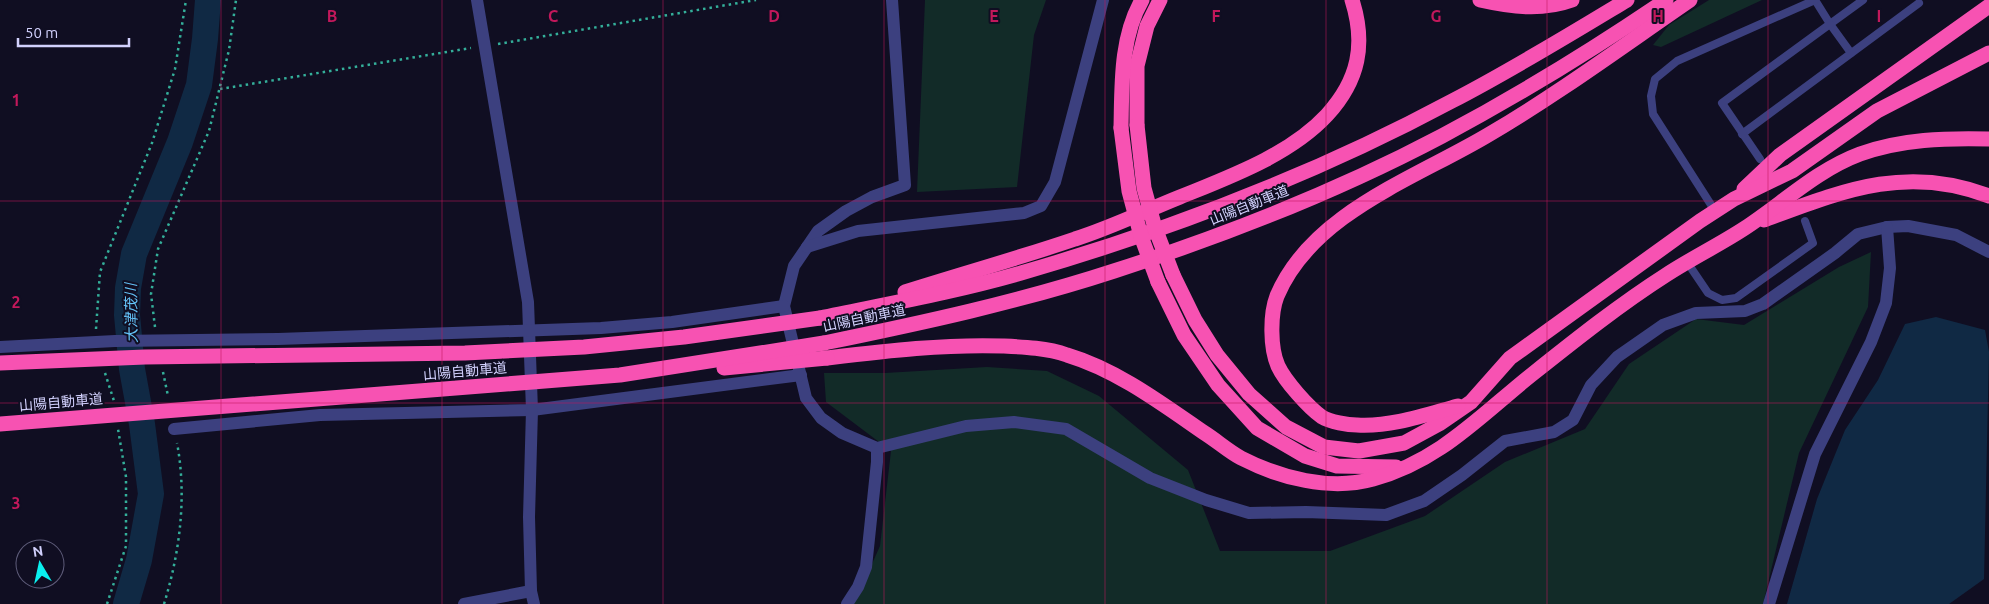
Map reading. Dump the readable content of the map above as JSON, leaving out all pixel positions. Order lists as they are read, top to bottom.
{
  "streets": {
    "highway": ["山陽自動車道"]
  },
  "water": ["大津茂川"],
  "scale_bar": "50 m",
  "north": "top",
  "grid": {
    "columns": [
      "B",
      "C",
      "D",
      "E",
      "F",
      "G",
      "H",
      "I"
    ],
    "rows": ["1", "2", "3"]
  }
}
